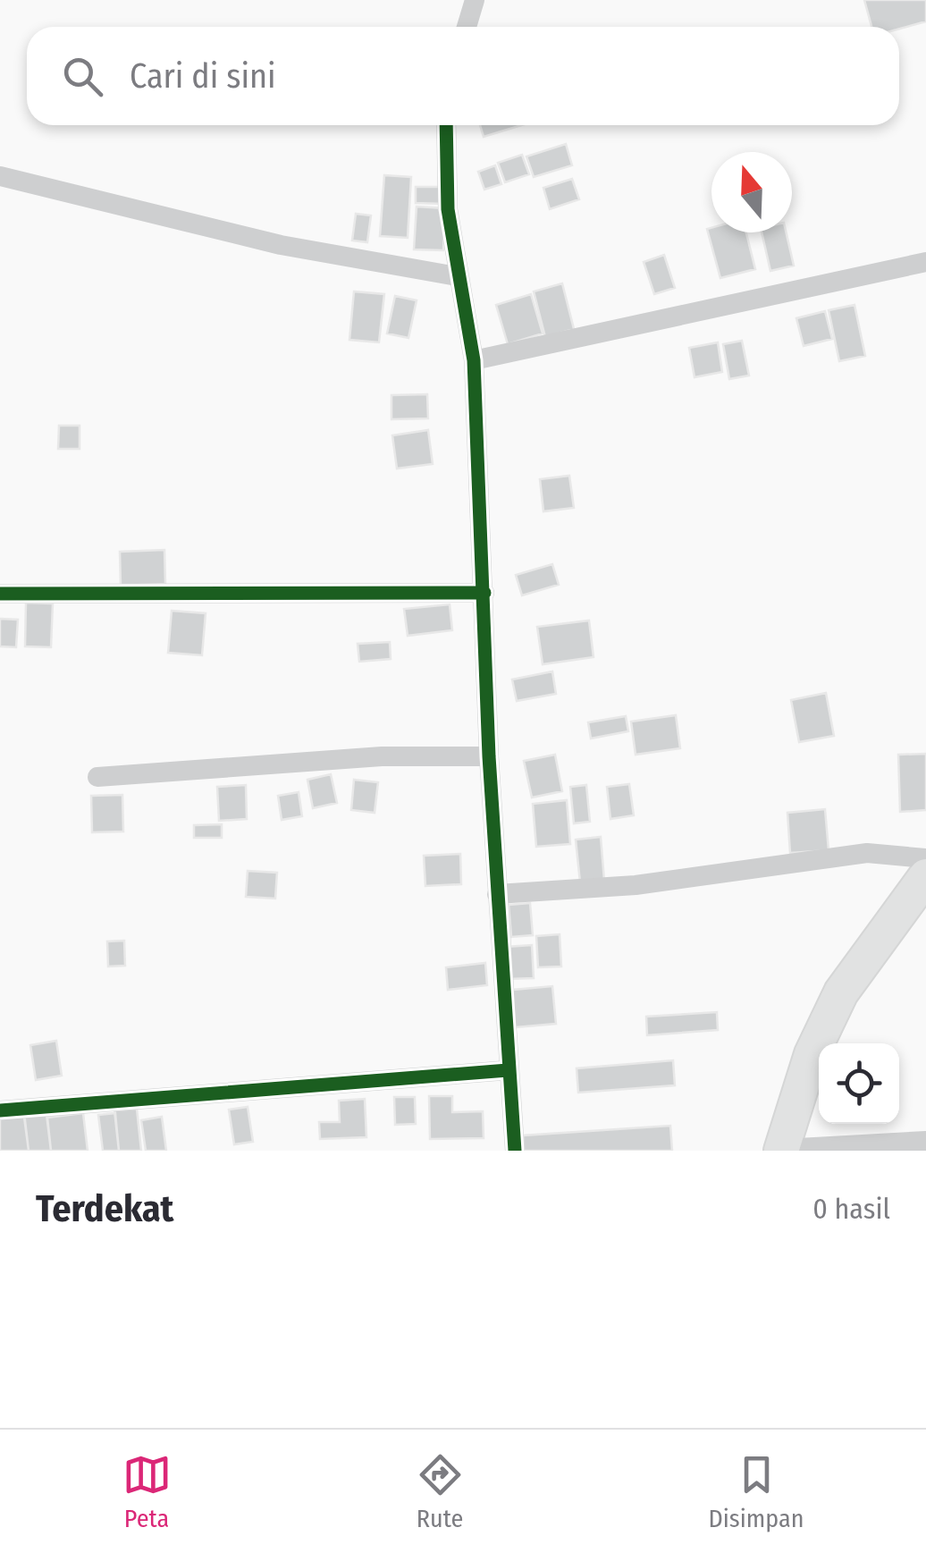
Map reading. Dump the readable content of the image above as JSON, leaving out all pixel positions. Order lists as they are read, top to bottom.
{
  "north": "top",
  "page": {
    "search": "Cari di sini",
    "heading": ["Terdekat", "0 hasil"],
    "nav": ["Peta", "Rute", "Disimpan"]
  }
}
